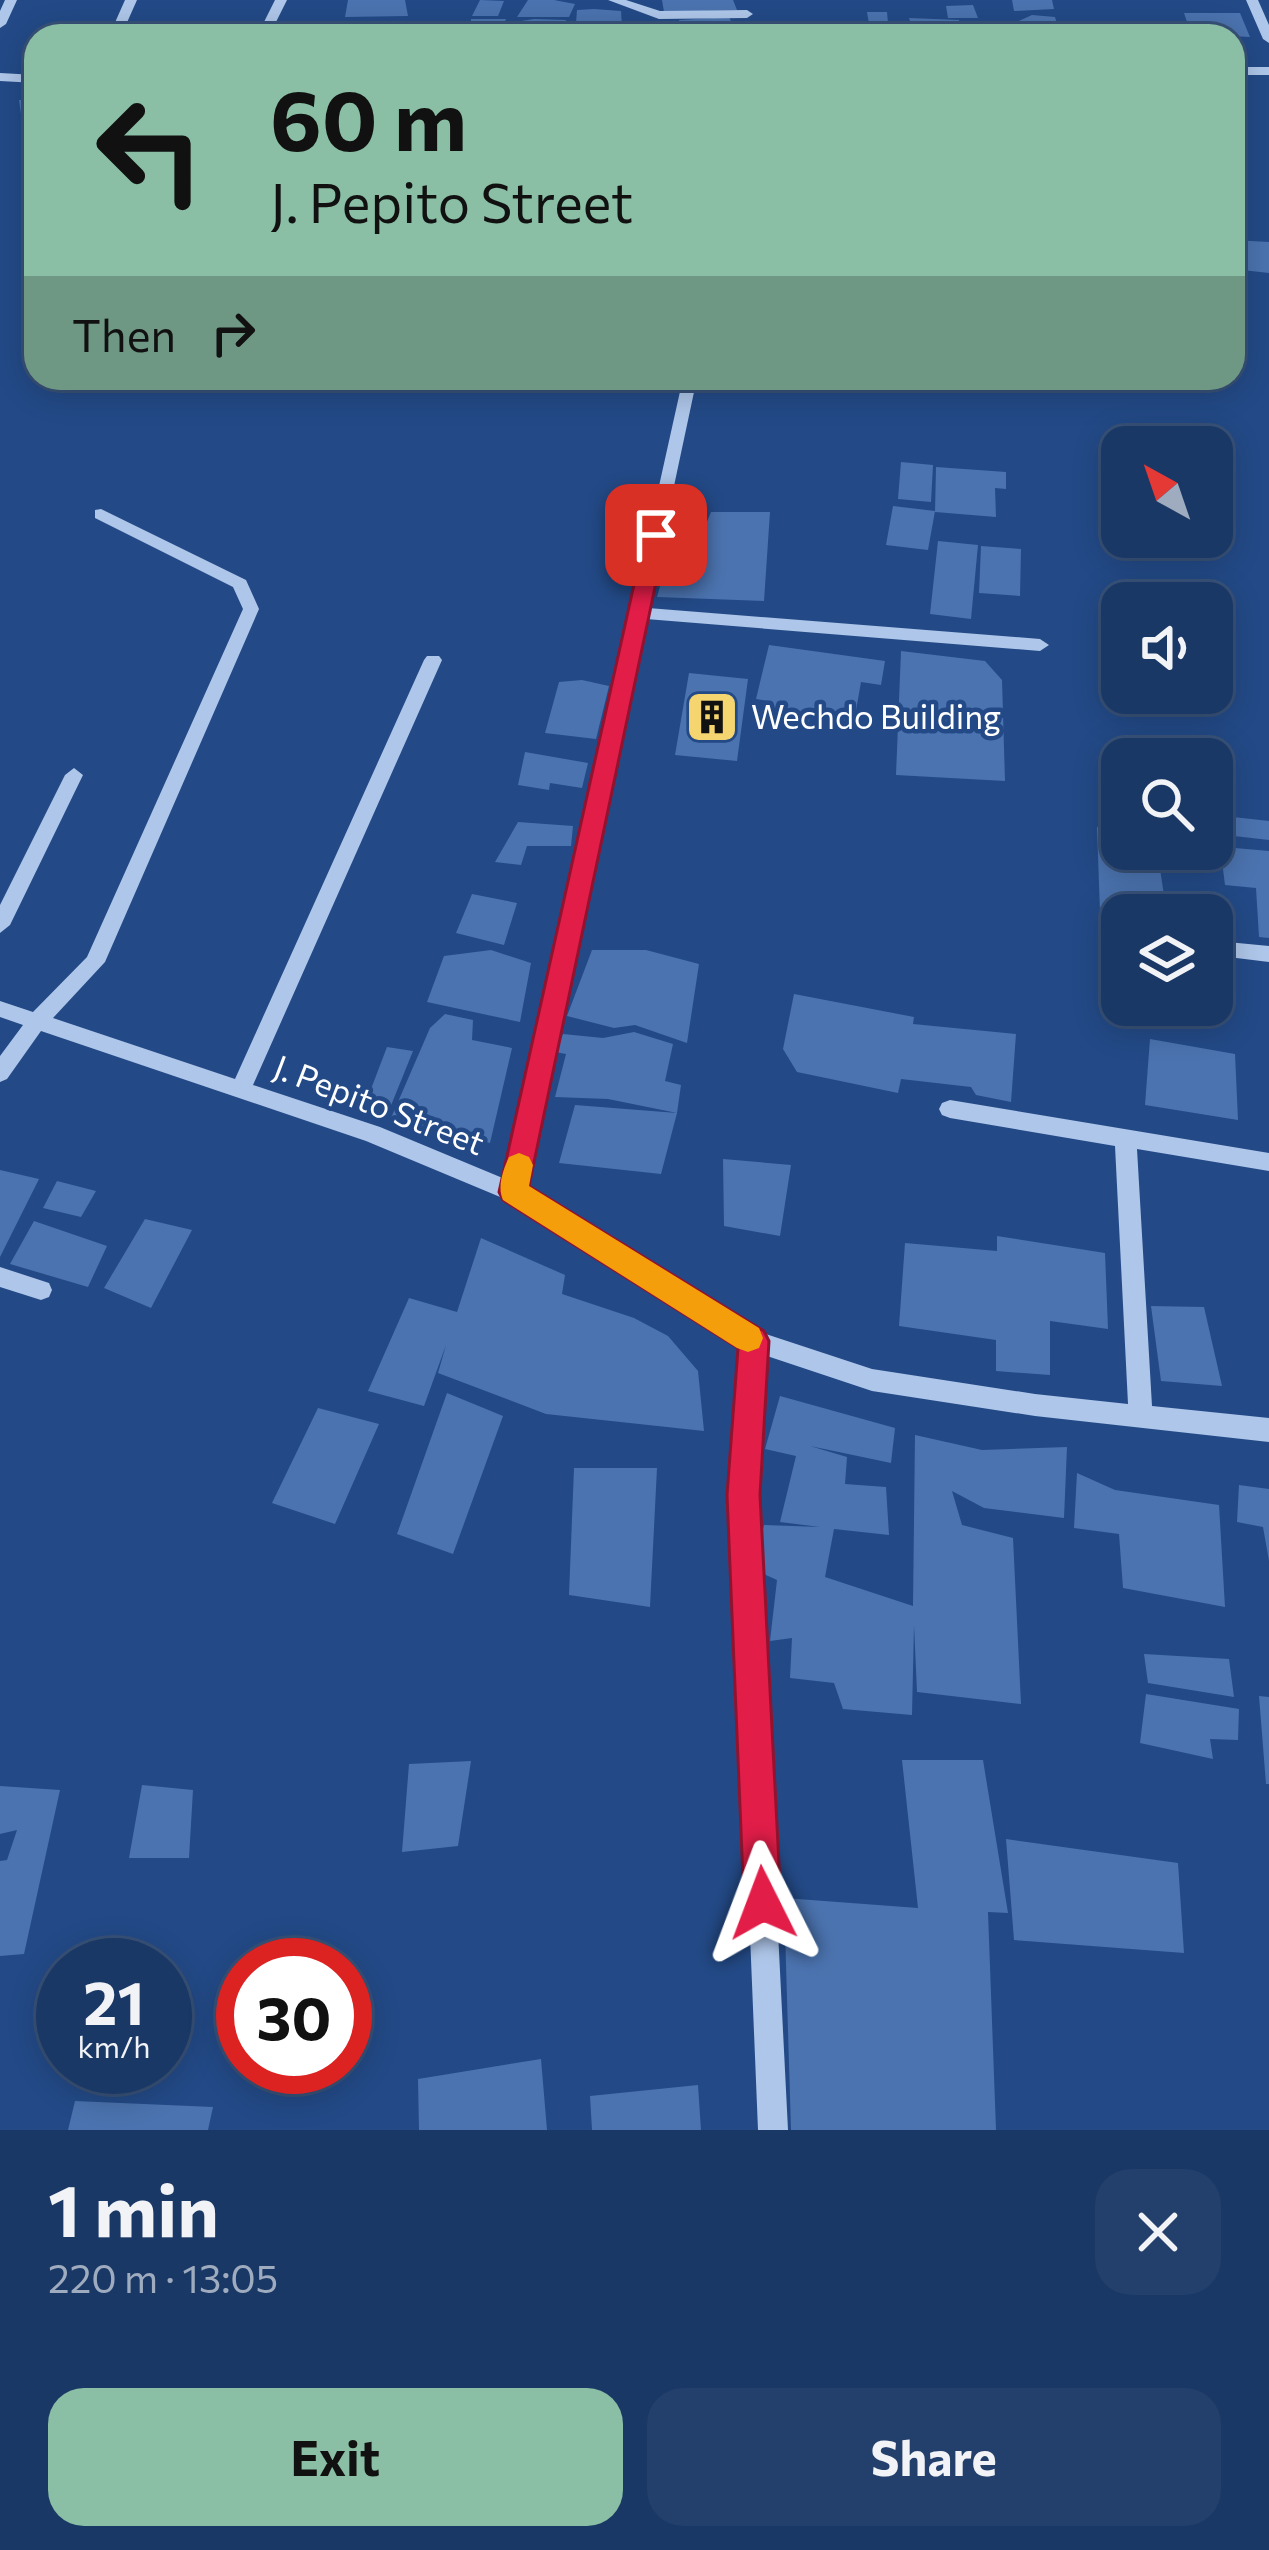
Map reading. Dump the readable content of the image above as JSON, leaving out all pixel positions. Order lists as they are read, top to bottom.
{
  "streets": {
    "street": ["J. Pepito Street"]
  },
  "places": {
    "building": ["Wechdo Building"]
  },
  "north": "top left",
  "page": {
    "turn": ["60 m", "J. Pepito Street"],
    "then": "Then",
    "speed": "21 km/h",
    "limit": "30",
    "heading": ["1 min", "220 m · 13:05"],
    "buttons": ["Exit", "Share"]
  }
}
